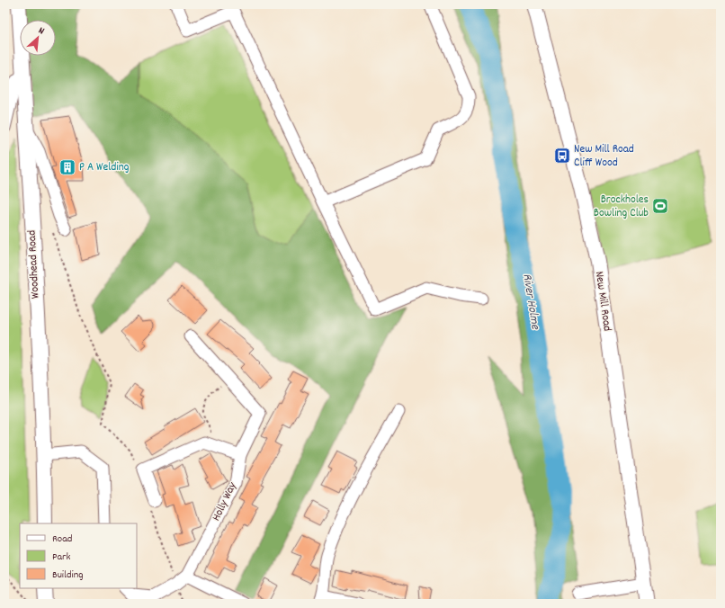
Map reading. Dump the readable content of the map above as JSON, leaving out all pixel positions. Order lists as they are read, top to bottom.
{
  "streets": {
    "main road": ["Woodhead Road", "New Mill Road"],
    "street": ["Holly Way"]
  },
  "water": ["River Holme"],
  "places": {
    "bus stop": ["New Mill Road Cliff Wood"],
    "building": ["P A Welding"],
    "sports": ["Brockholes Bowling Club"]
  },
  "legend": ["Road", "Park", "Building"],
  "north": "top right"
}
